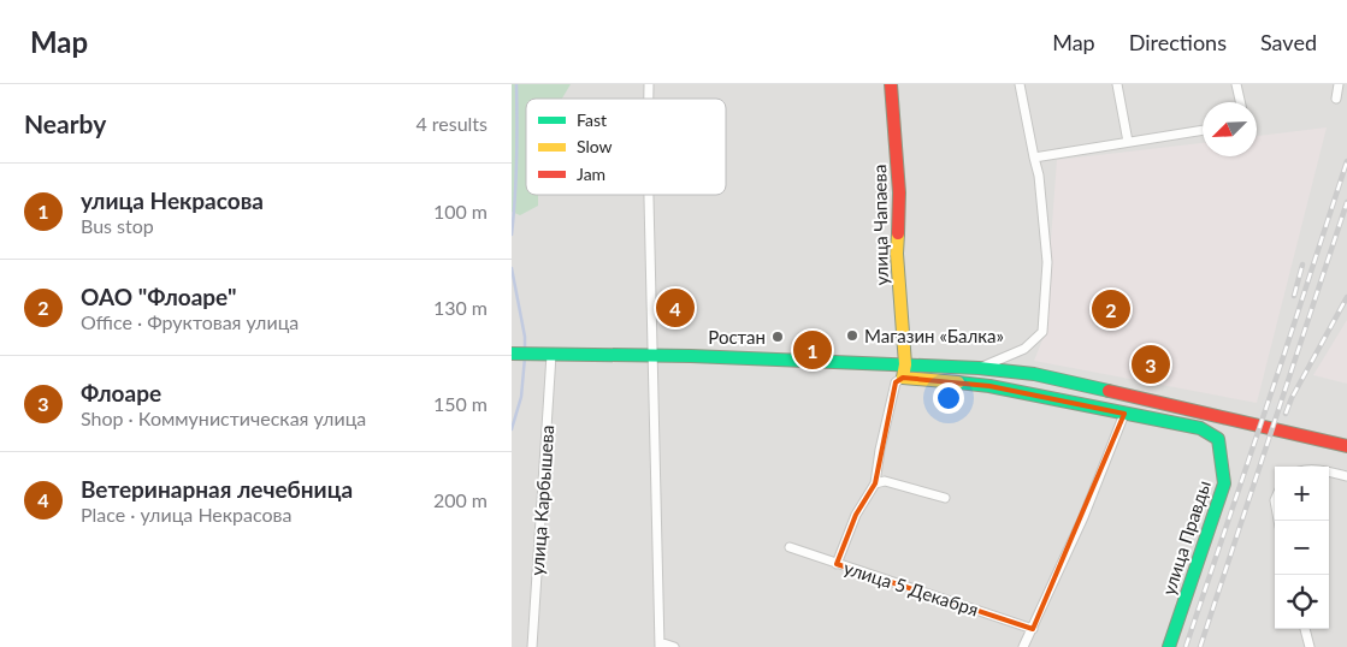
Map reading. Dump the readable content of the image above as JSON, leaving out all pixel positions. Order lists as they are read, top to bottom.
{
  "streets": {
    "street": [
      "улица Чапаева",
      "улица Карбышева",
      "улица Правды",
      "улица 5 Декабря"
    ]
  },
  "places": ["Магазин «Балка»", "Ростан"],
  "legend": ["Fast", "Slow", "Jam"],
  "north": "bottom left",
  "page": {
    "header": "Map",
    "nav": ["Map", "Directions", "Saved"],
    "heading": ["Nearby", "4 results"],
    "list": [
      {
        "mark": "1",
        "name": "улица Некрасова",
        "note": "Bus stop",
        "value": "100 m"
      },
      {
        "mark": "2",
        "name": "ОАО \"Флоаре\"",
        "note": "Office · Фруктовая улица",
        "value": "130 m"
      },
      {
        "mark": "3",
        "name": "Флоаре",
        "note": "Shop · Коммунистическая улица",
        "value": "150 m"
      },
      {
        "mark": "4",
        "name": "Ветеринарная лечебница",
        "note": "Place · улица Некрасова",
        "value": "200 m"
      }
    ],
    "pins": [
      "4",
      "2",
      "1",
      "3"
    ],
    "map_buttons": ["+", "−"]
  }
}
